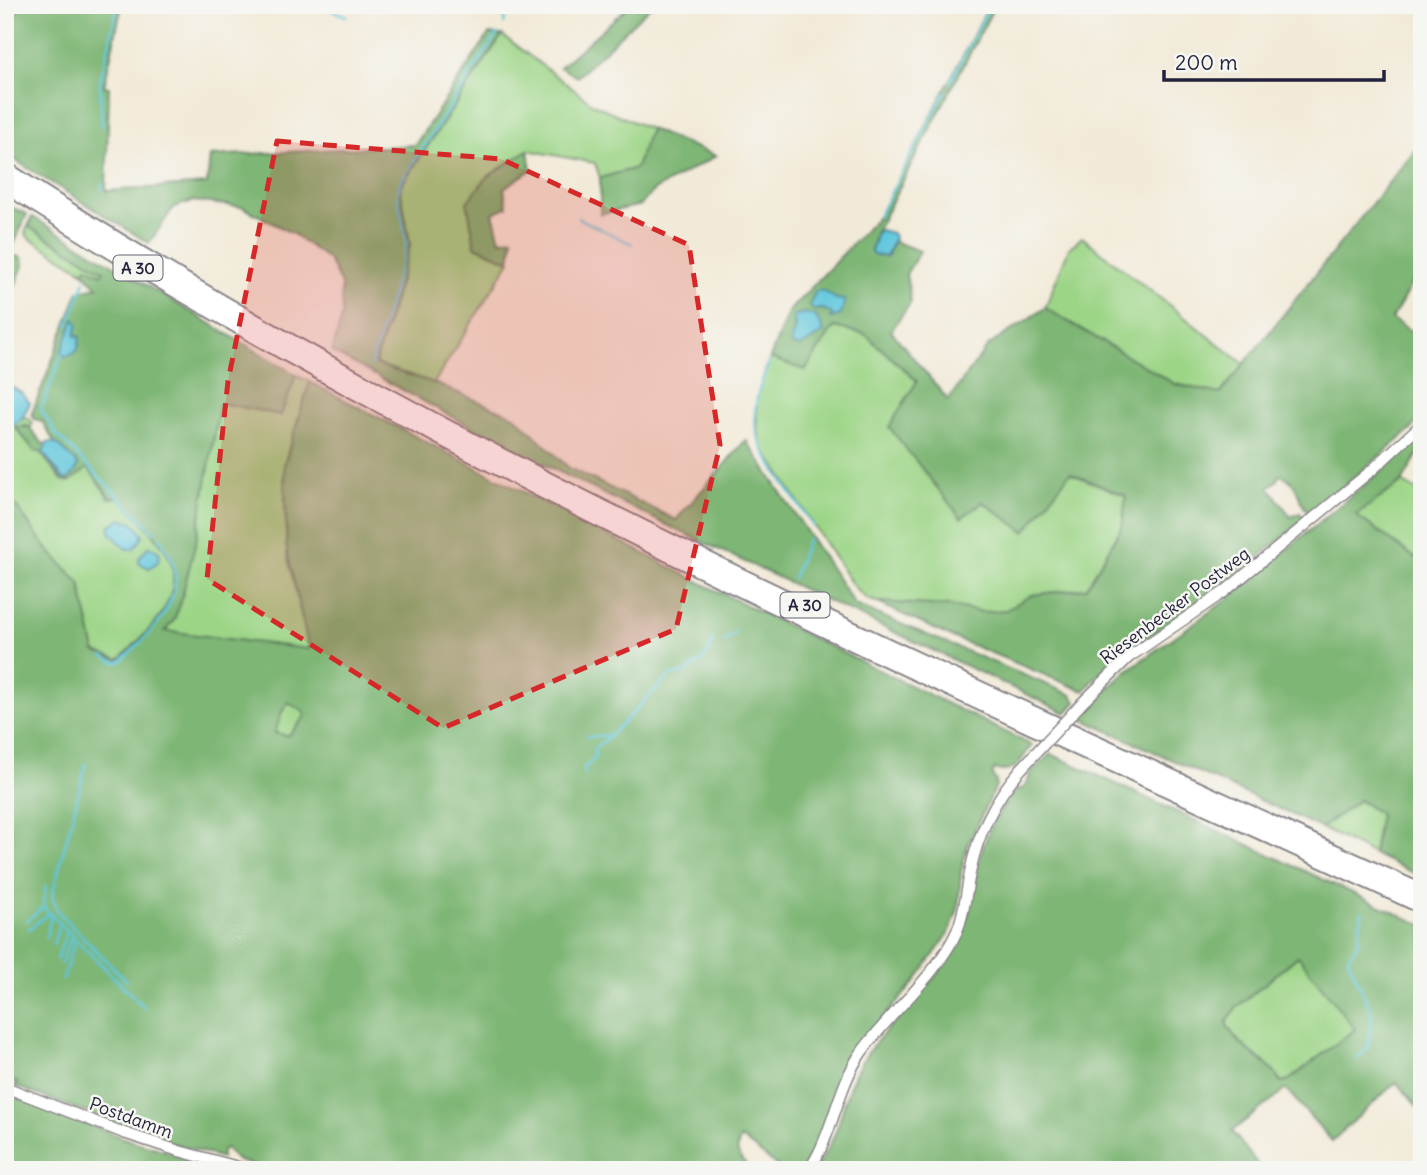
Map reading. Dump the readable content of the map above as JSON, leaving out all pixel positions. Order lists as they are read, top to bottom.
{
  "streets": {
    "highway": ["A 30"],
    "street": ["Riesenbecker Postweg", "Postdamm"]
  },
  "scale_bar": "200 m"
}
